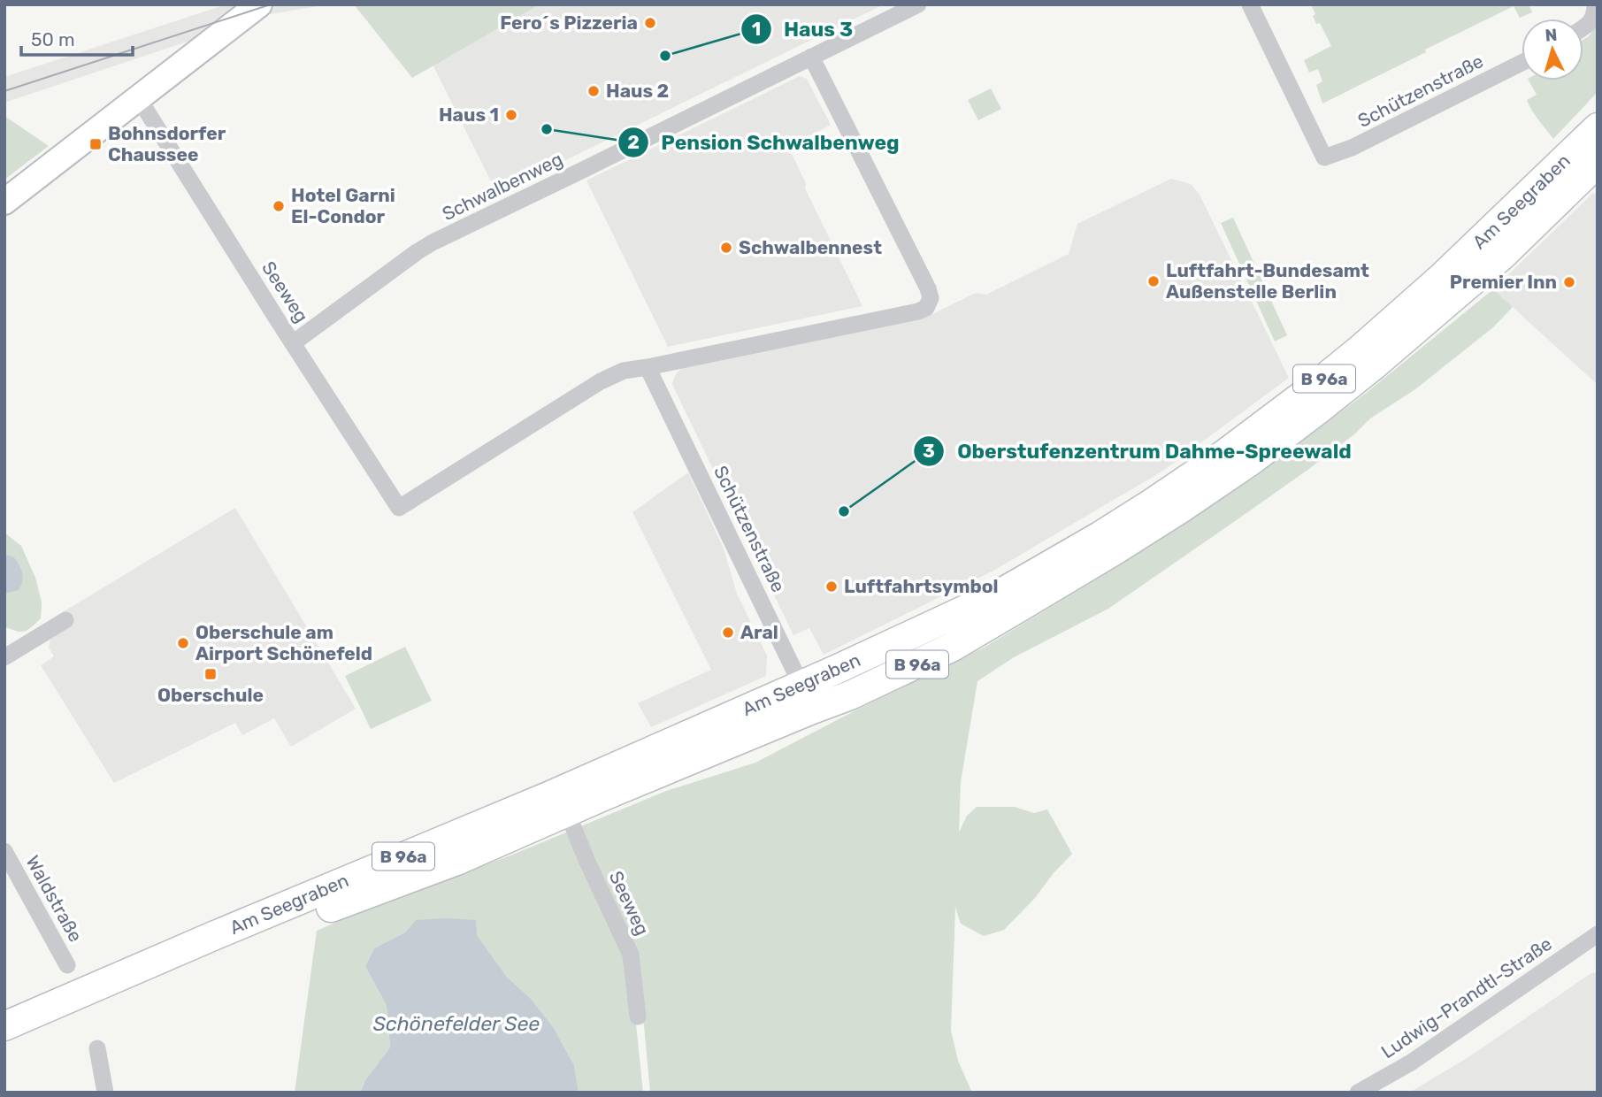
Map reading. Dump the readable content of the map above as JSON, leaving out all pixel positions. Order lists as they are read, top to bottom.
{
  "streets": {
    "main road": ["Am Seegraben", "B 96a"],
    "street": [
      "Schützenstraße",
      "Schwalbenweg",
      "Seeweg",
      "Waldstraße",
      "Ludwig-Prandtl-Straße"
    ]
  },
  "crossings": [
    ["Schützenstraße", "Am Seegraben"],
    ["Schützenstraße", "Seeweg"],
    ["Schwalbenweg", "Seeweg"],
    ["Am Seegraben", "Seeweg"]
  ],
  "water": ["Schönefelder See"],
  "places": {
    "other": [
      "Fero´s Pizzeria",
      "Haus 3",
      "Haus 2",
      "Haus 1",
      "Pension Schwalbenweg",
      "Hotel Garni El-Condor",
      "Schwalbennest",
      "Luftfahrt-Bundesamt Außenstelle Berlin",
      "Premier Inn",
      "Oberstufenzentrum Dahme-Spreewald",
      "Luftfahrtsymbol",
      "Aral",
      "Oberschule am Airport Schönefeld"
    ],
    "transit": ["Bohnsdorfer Chaussee", "Oberschule"]
  },
  "scale_bar": "50 m",
  "north": "top"
}
